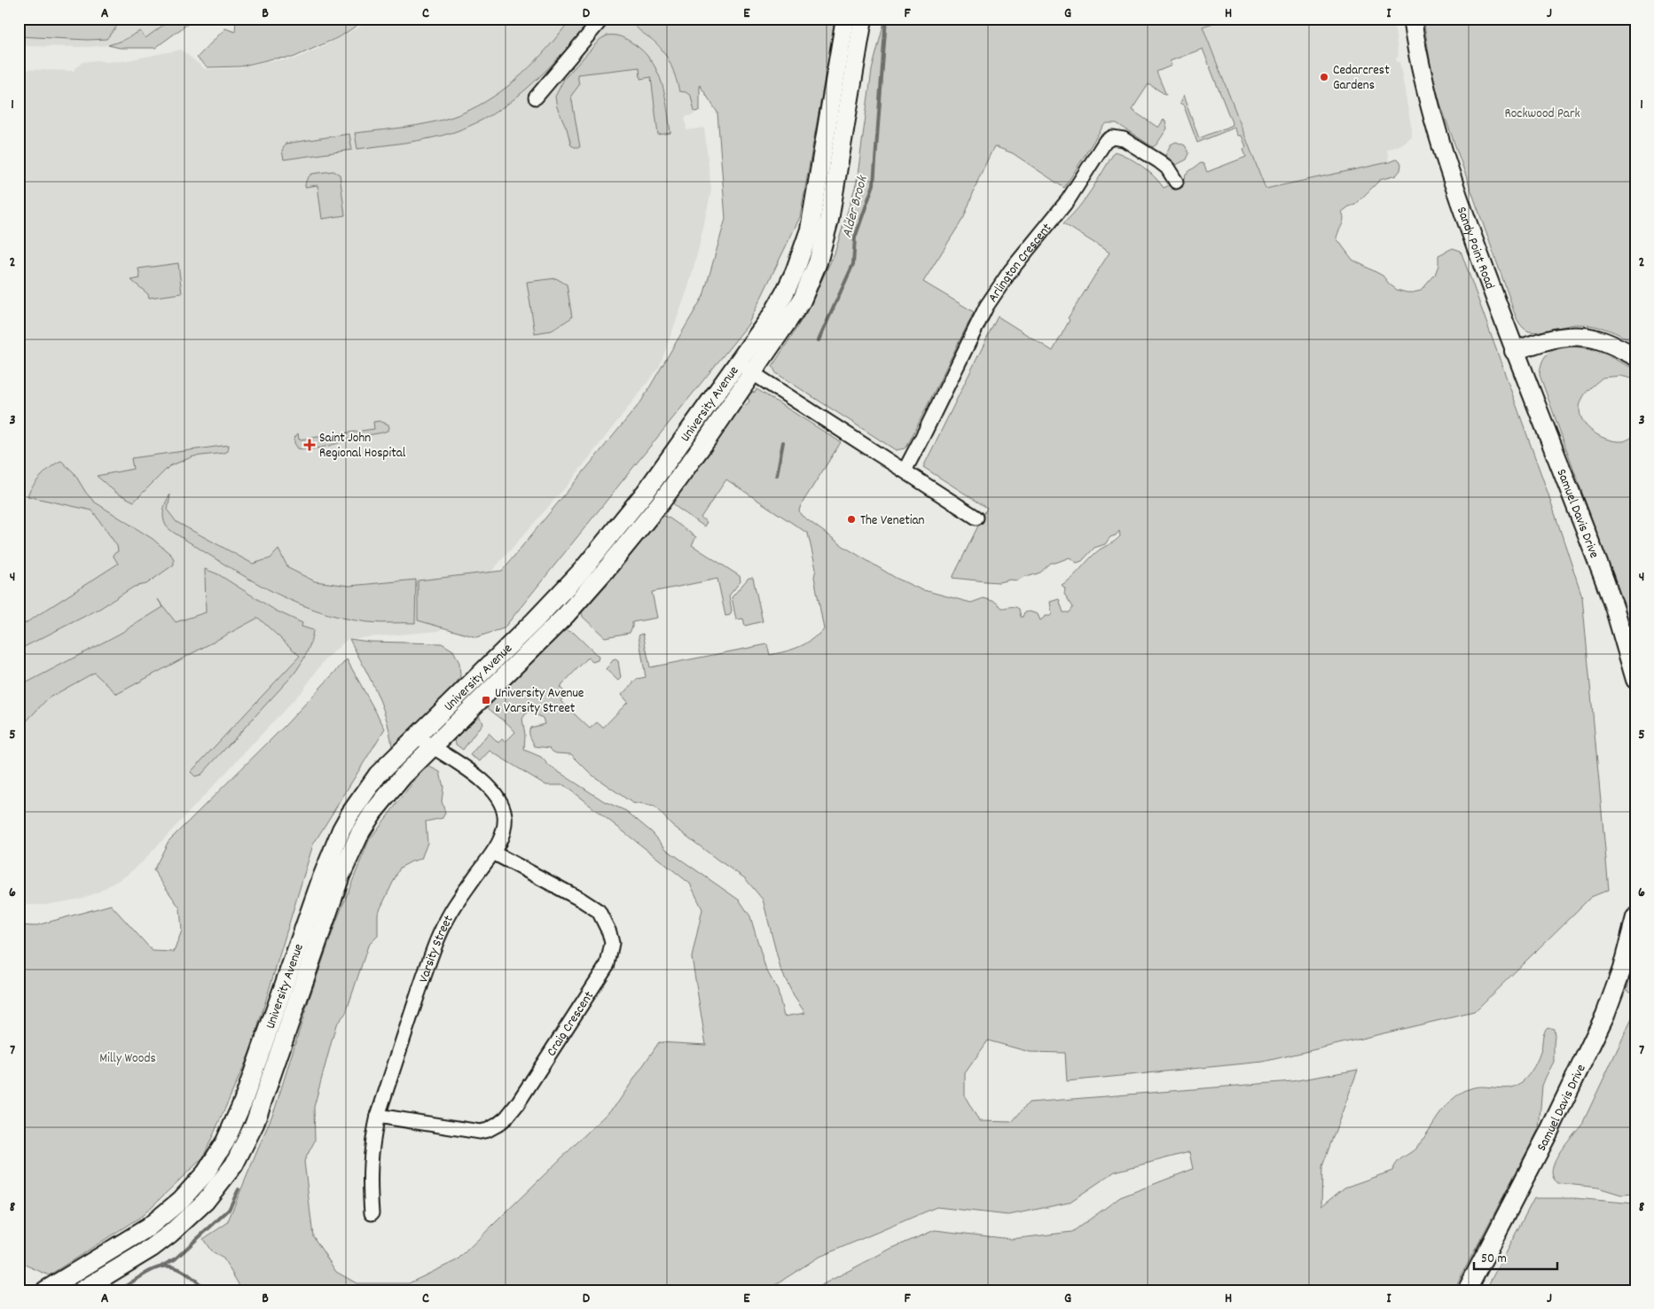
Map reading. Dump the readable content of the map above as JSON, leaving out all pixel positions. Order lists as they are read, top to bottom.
{
  "streets": {
    "main road": ["Sandy Point Road", "University Avenue", "Samuel Davis Drive"],
    "street": ["Arlington Crescent", "Varsity Street", "Craig Crescent"]
  },
  "crossings": [
    ["Sandy Point Road", "Samuel Davis Drive"],
    ["University Avenue", "Varsity Street"],
    ["Varsity Street", "Craig Crescent"]
  ],
  "water": ["Alder Brook"],
  "parks": ["Rockwood Park", "Milly Woods"],
  "places": {
    "other": ["Cedarcrest Gardens", "The Venetian"],
    "health": ["Saint John Regional Hospital"],
    "transit": ["University Avenue & Varsity Street"]
  },
  "scale_bar": "50 m",
  "grid": {
    "columns": [
      "A",
      "B",
      "C",
      "D",
      "E",
      "F",
      "G",
      "H",
      "I",
      "J"
    ],
    "rows": [
      "1",
      "2",
      "3",
      "4",
      "5",
      "6",
      "7",
      "8"
    ]
  }
}
